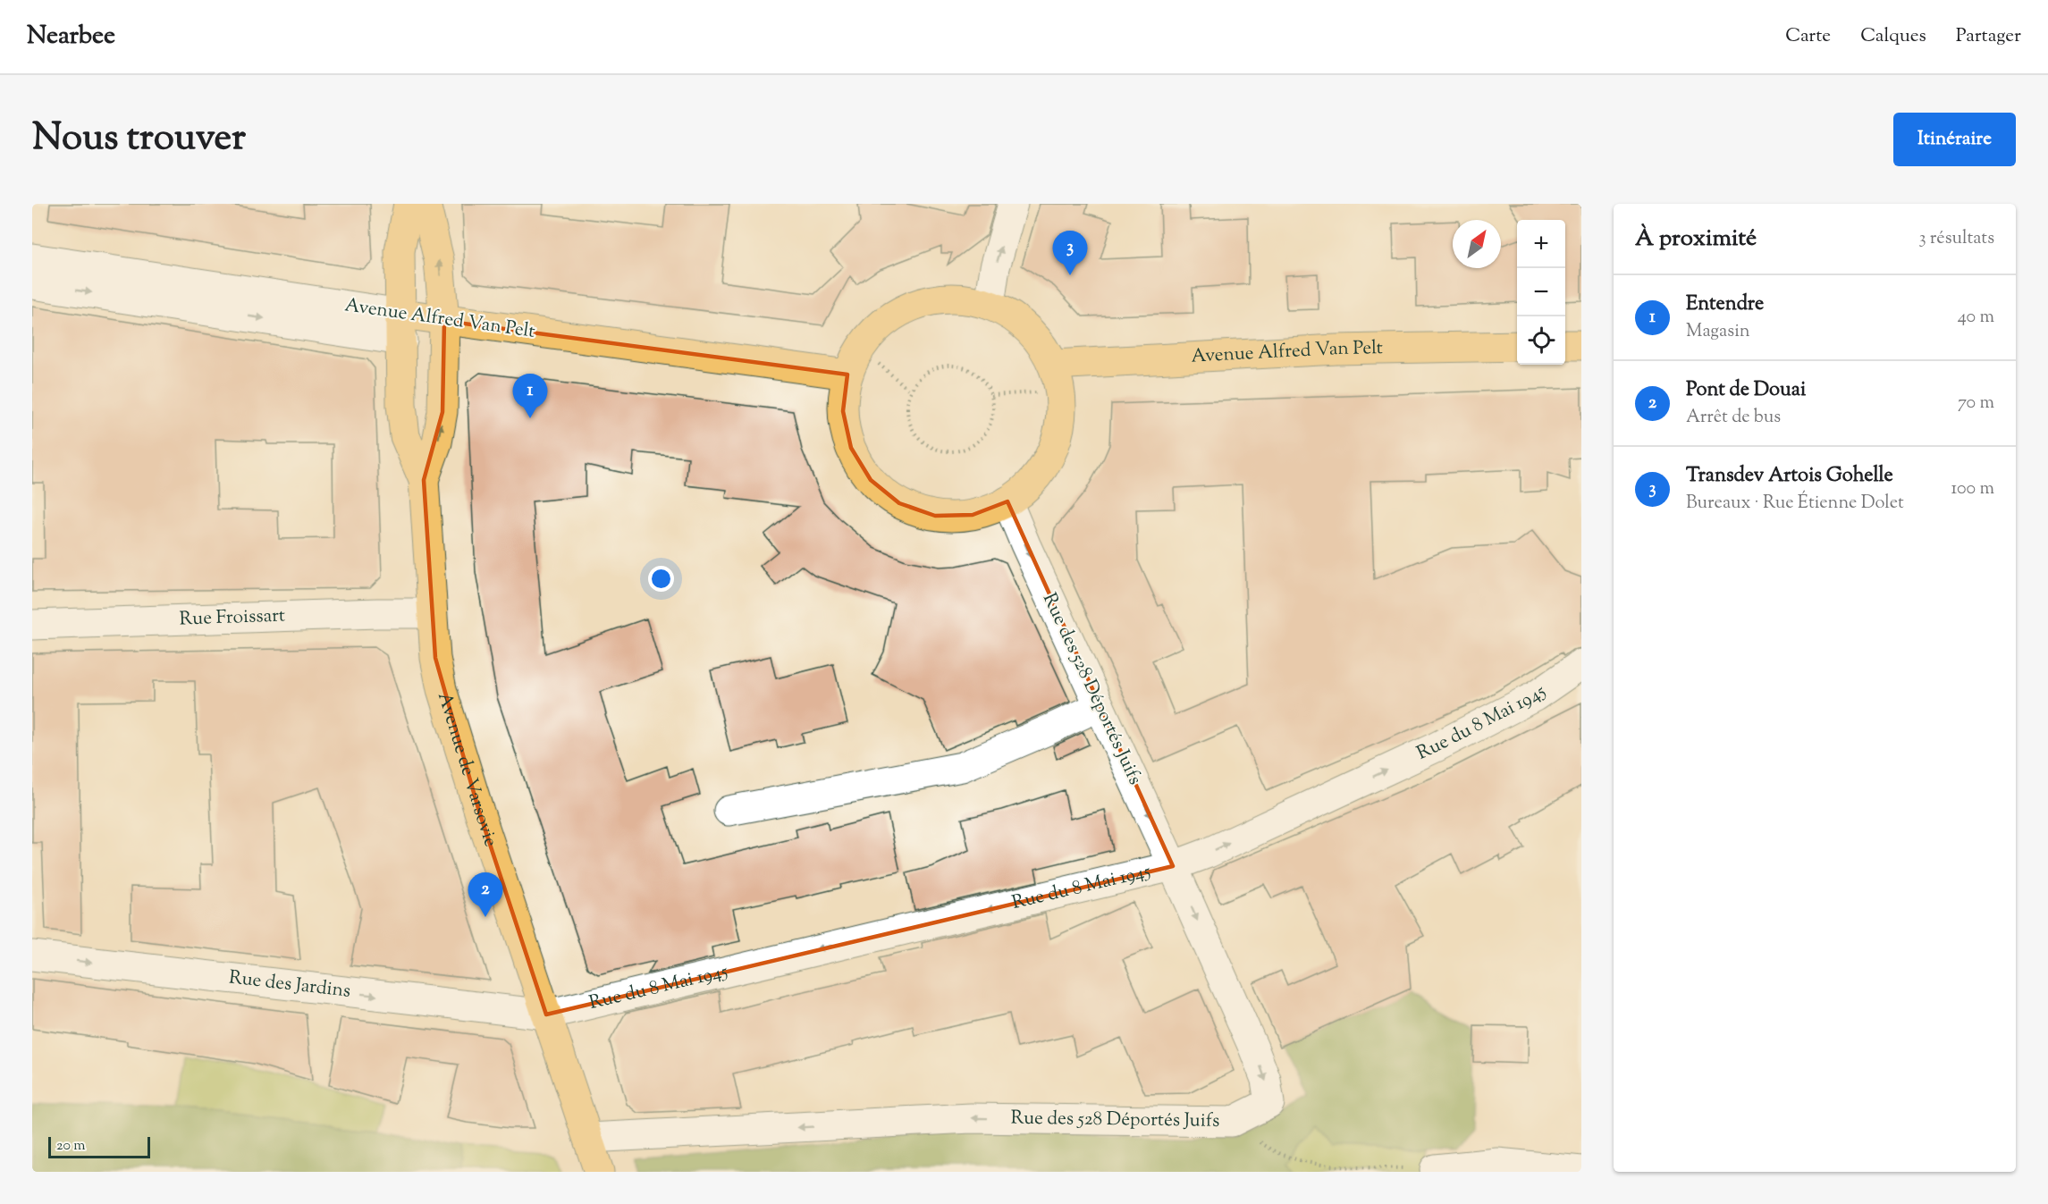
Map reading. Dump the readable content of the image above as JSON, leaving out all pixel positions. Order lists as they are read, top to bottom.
{
  "streets": {
    "main road": ["Avenue Alfred Van Pelt", "Avenue de Varsovie"],
    "street": [
      "Rue Froissart",
      "Rue des 528 Déportés Juifs",
      "Rue du 8 Mai 1945",
      "Rue des Jardins"
    ]
  },
  "crossings": [
    ["Avenue Alfred Van Pelt", "Avenue de Varsovie"],
    ["Rue Froissart", "Avenue de Varsovie"],
    ["Rue des 528 Déportés Juifs", "Rue du 8 Mai 1945"],
    ["Rue des 528 Déportés Juifs", "Avenue de Varsovie"],
    ["Rue du 8 Mai 1945", "Avenue de Varsovie"],
    ["Rue du 8 Mai 1945", "Rue des Jardins"],
    ["Avenue de Varsovie", "Rue des Jardins"]
  ],
  "one_way": ["Rue des Jardins"],
  "scale_bar": "20 m",
  "north": "top right",
  "page": {
    "header": "Nearbee",
    "nav": ["Carte", "Calques", "Partager"],
    "title": "Nous trouver",
    "buttons": "Itinéraire",
    "heading": ["À proximité", "3 résultats"],
    "map_buttons": ["+", "−"],
    "pins": ["3", "1", "2"],
    "list": [
      {
        "mark": "1",
        "name": "Entendre",
        "note": "Magasin",
        "value": "40 m"
      },
      {
        "mark": "2",
        "name": "Pont de Douai",
        "note": "Arrêt de bus",
        "value": "70 m"
      },
      {
        "mark": "3",
        "name": "Transdev Artois Gohelle",
        "note": "Bureaux · Rue Étienne Dolet",
        "value": "100 m"
      }
    ],
    "scale": "20 m"
  }
}
